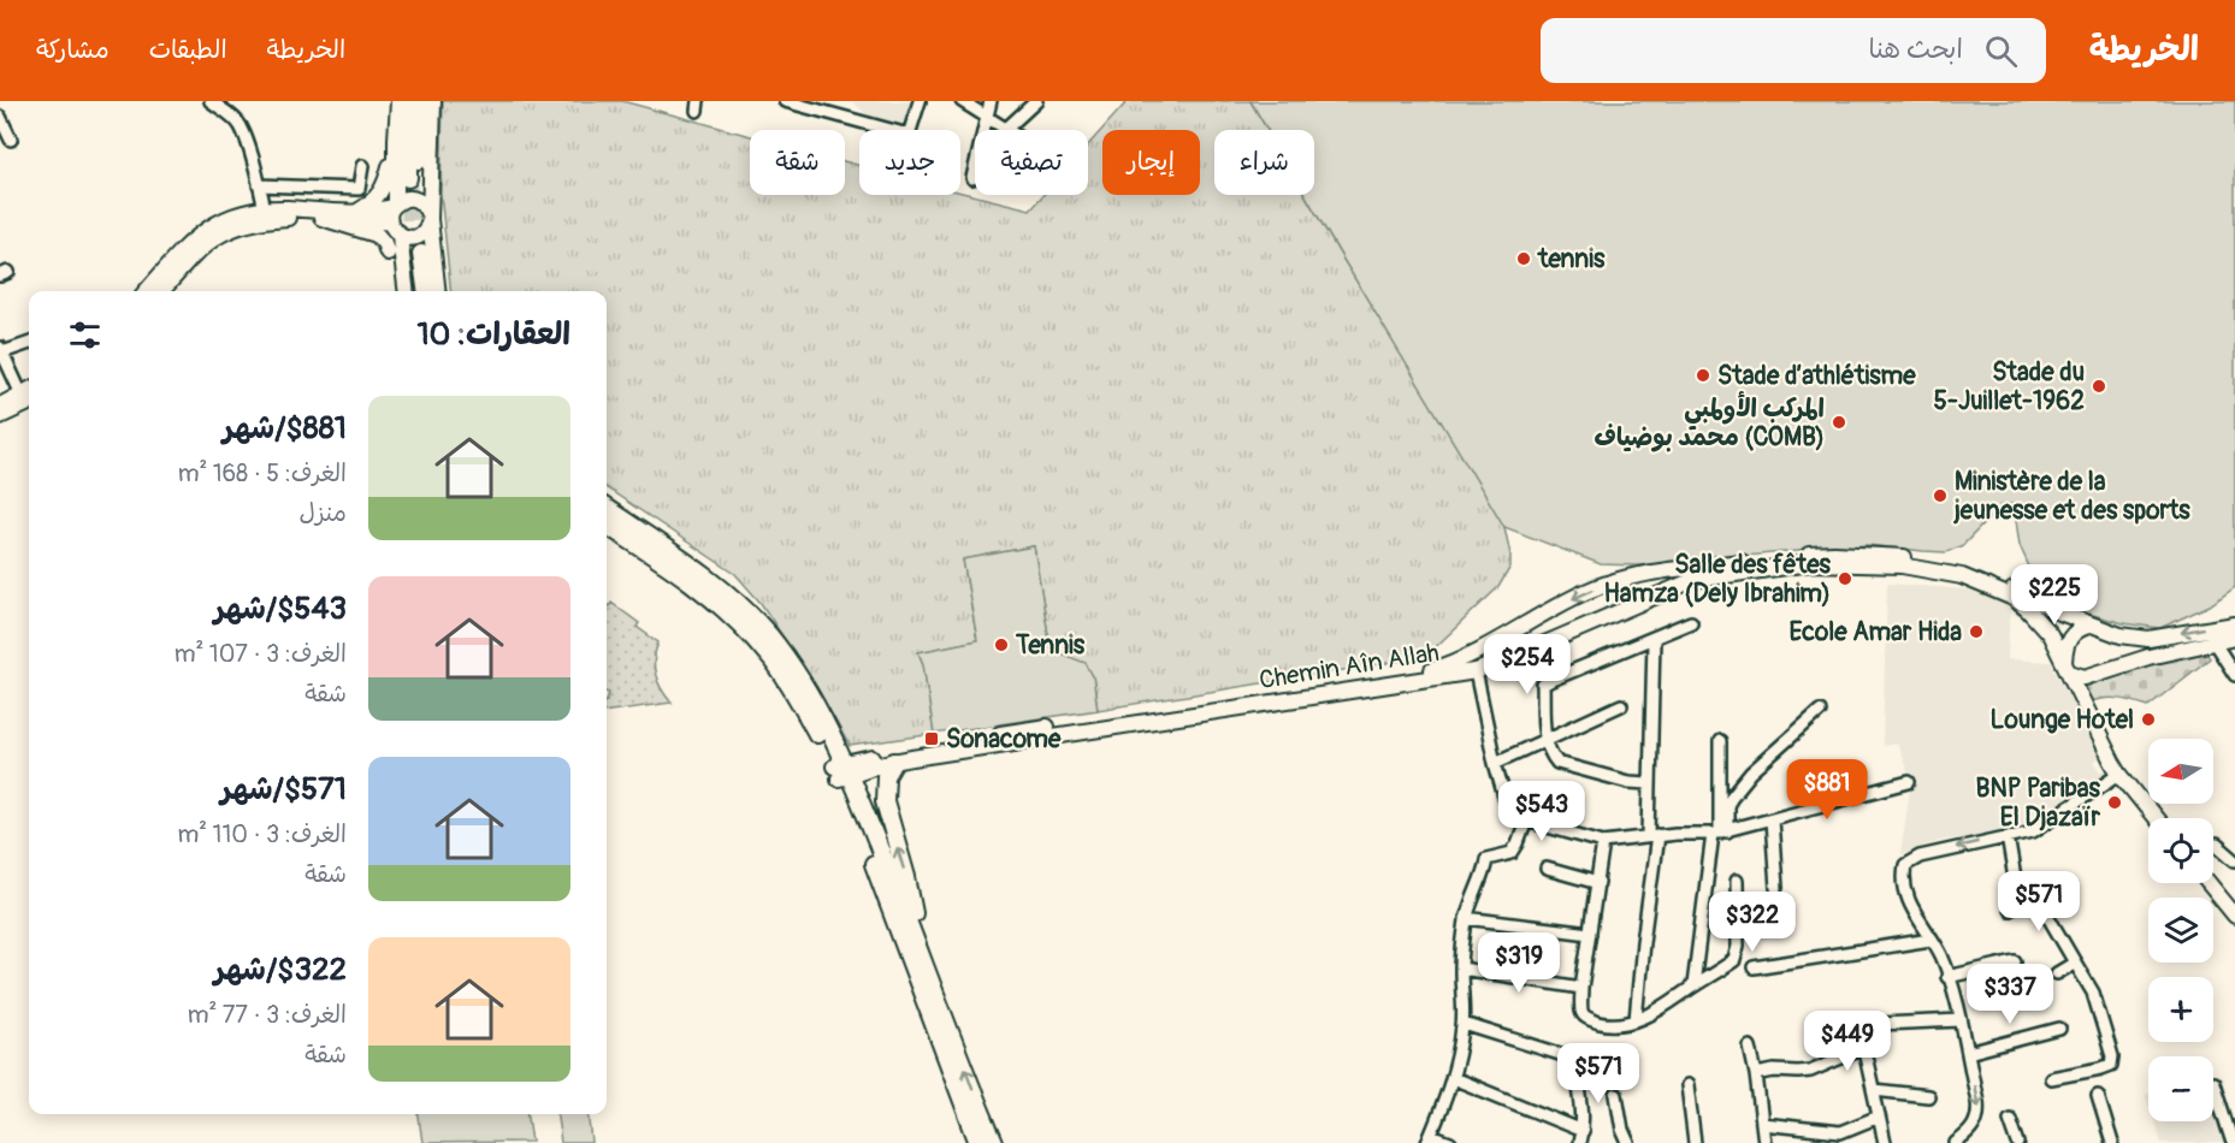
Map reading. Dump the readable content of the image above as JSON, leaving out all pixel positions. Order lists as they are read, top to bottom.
{
  "streets": {
    "main road": ["Chemin Aîn Allah"]
  },
  "places": {
    "other": [
      "tennis",
      "Stade d’athlétisme",
      "Stade du 5-Juillet-1962",
      "المركب الأولمبي محمد بوضياف (COMB)",
      "Ministère de la jeunesse et des sports",
      "Salle des fêtes Hamza (Dely Ibrahim)",
      "Ecole Amar Hida",
      "Tennis",
      "Lounge Hotel",
      "BNP Paribas El Djazaïr"
    ],
    "transit": ["Sonacome"]
  },
  "north": "left",
  "page": {
    "header": "الخريطة",
    "search": "ابحث هنا",
    "nav": ["الخريطة", "الطبقات", "مشاركة"],
    "chip": [
      "شراء",
      "إيجار",
      "تصفية",
      "جديد",
      "شقة"
    ],
    "heading": "العقارات: 10",
    "list": [
      {
        "name": "$881/شهر",
        "note": "الغرف: 5 · 168 m² · منزل"
      },
      {
        "name": "$543/شهر",
        "note": "الغرف: 3 · 107 m² · شقة"
      },
      {
        "name": "$571/شهر",
        "note": "الغرف: 3 · 110 m² · شقة"
      },
      {
        "name": "$322/شهر",
        "note": "الغرف: 3 · 77 m² · شقة"
      }
    ],
    "price": [
      "$225",
      "$254",
      "$881",
      "$543",
      "$571",
      "$322",
      "$319",
      "$337",
      "$449",
      "$571"
    ],
    "map_buttons": ["+", "−"]
  }
}
